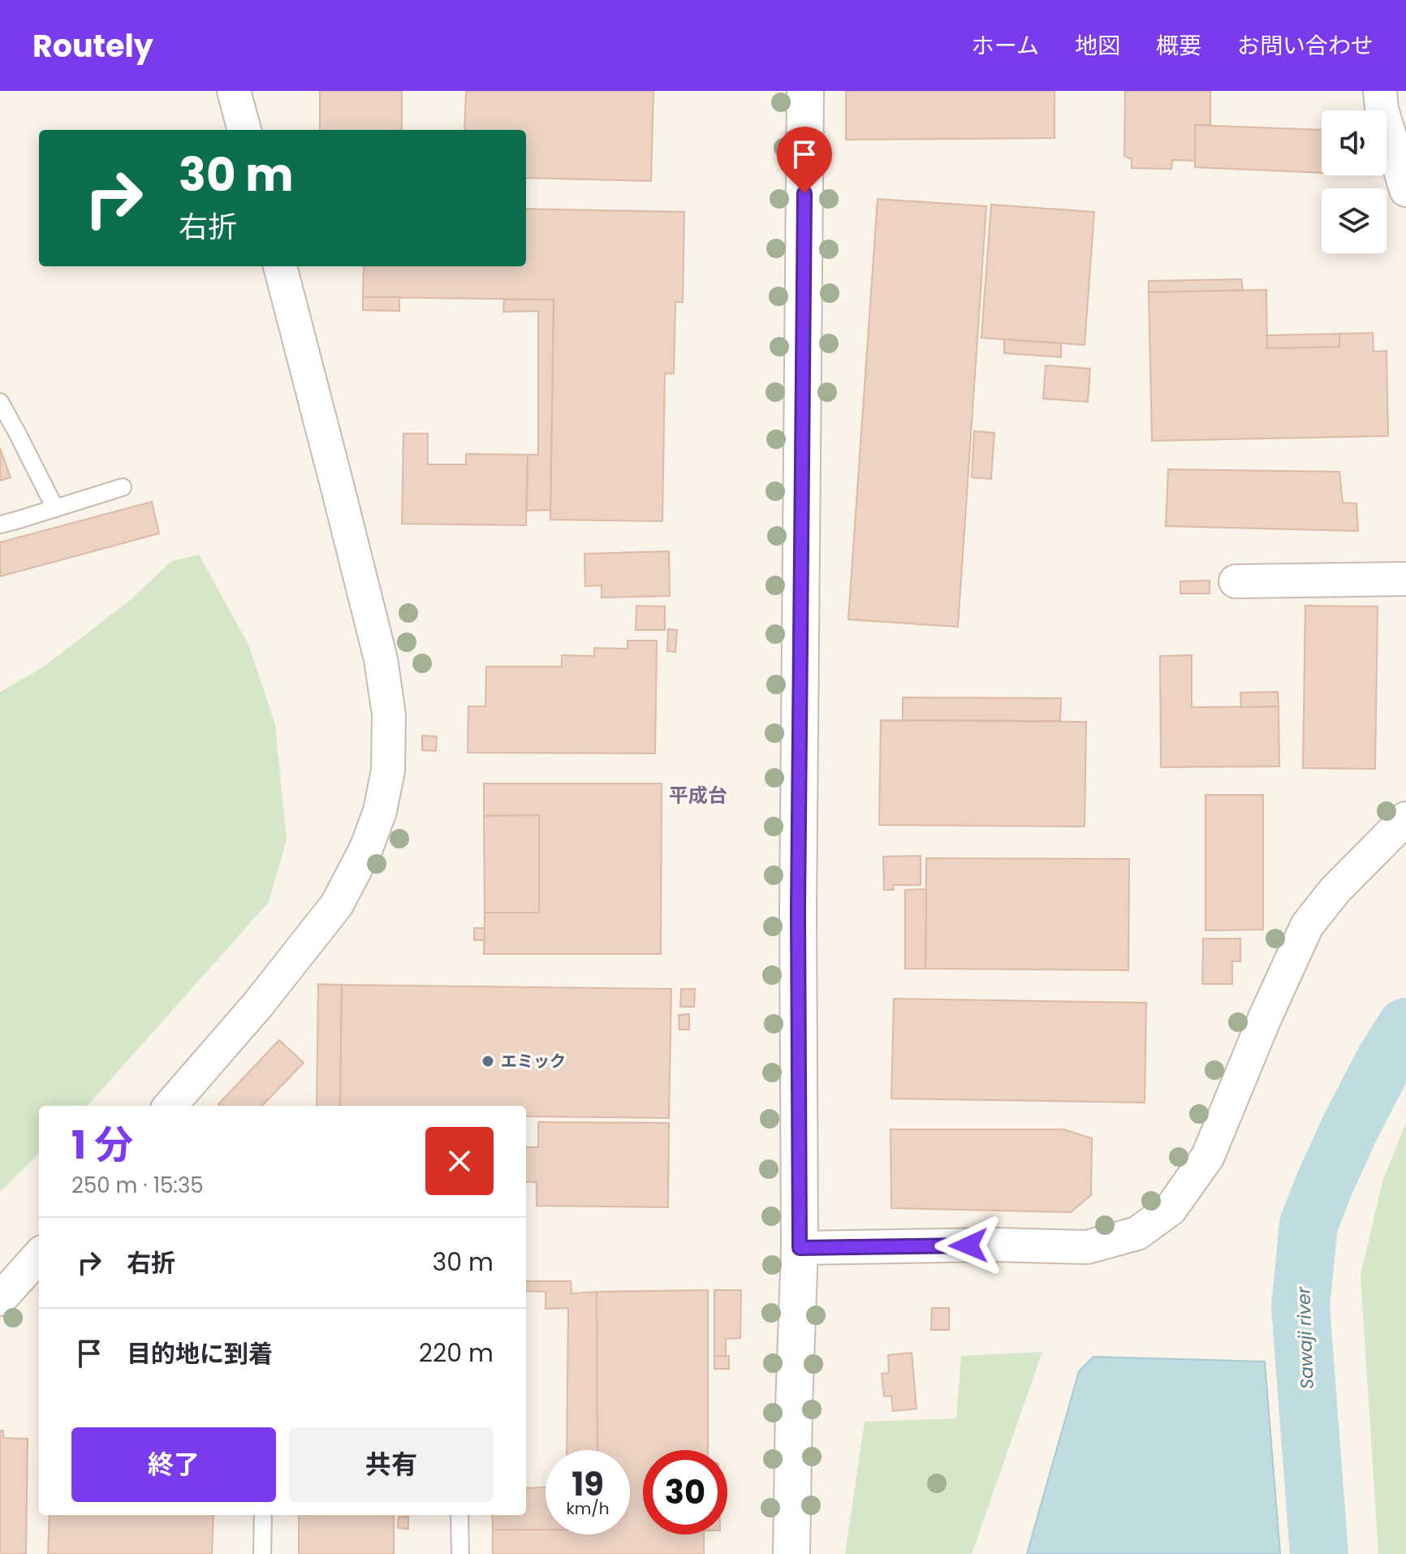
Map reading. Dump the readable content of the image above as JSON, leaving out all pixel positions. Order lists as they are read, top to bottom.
{
  "districts": ["平成台"],
  "water": ["Sawaji river"],
  "places": ["エミック"],
  "page": {
    "header": "Routely",
    "nav": [
      "ホーム",
      "地図",
      "概要",
      "お問い合わせ"
    ],
    "turn": ["30 m", "右折"],
    "heading": ["1 分", "250 m · 15:35"],
    "list": [
      {
        "name": "右折",
        "value": "30 m"
      },
      {
        "name": "目的地に到着",
        "value": "220 m"
      }
    ],
    "buttons": ["終了", "共有"],
    "speed": "19 km/h",
    "limit": "30"
  }
}
